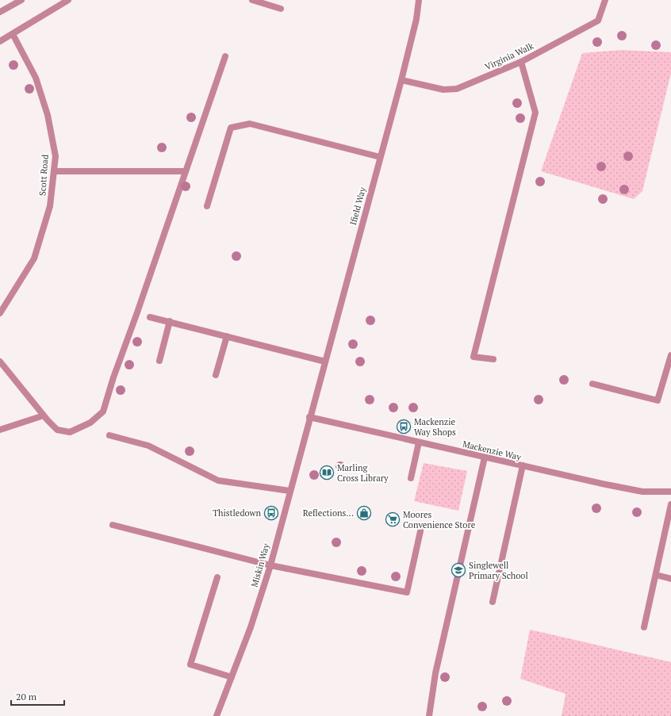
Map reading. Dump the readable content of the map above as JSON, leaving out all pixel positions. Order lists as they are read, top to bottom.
{
  "streets": {
    "street": [
      "Virginia Walk",
      "Scott Road",
      "Ifield Way",
      "Mackenzie Way",
      "Miskin Way"
    ]
  },
  "crossings": [
    ["Virginia Walk", "Ifield Way"],
    ["Ifield Way", "Mackenzie Way"],
    ["Ifield Way", "Miskin Way"],
    ["Mackenzie Way", "Miskin Way"]
  ],
  "places": {
    "bus stop": ["Mackenzie Way Shops", "Thistledown"],
    "library": ["Marling Cross Library"],
    "shop": ["Reflections..."],
    "supermarket": ["Moores Convenience Store"],
    "school or university": ["Singlewell Primary School"]
  },
  "scale_bar": "20 m"
}
